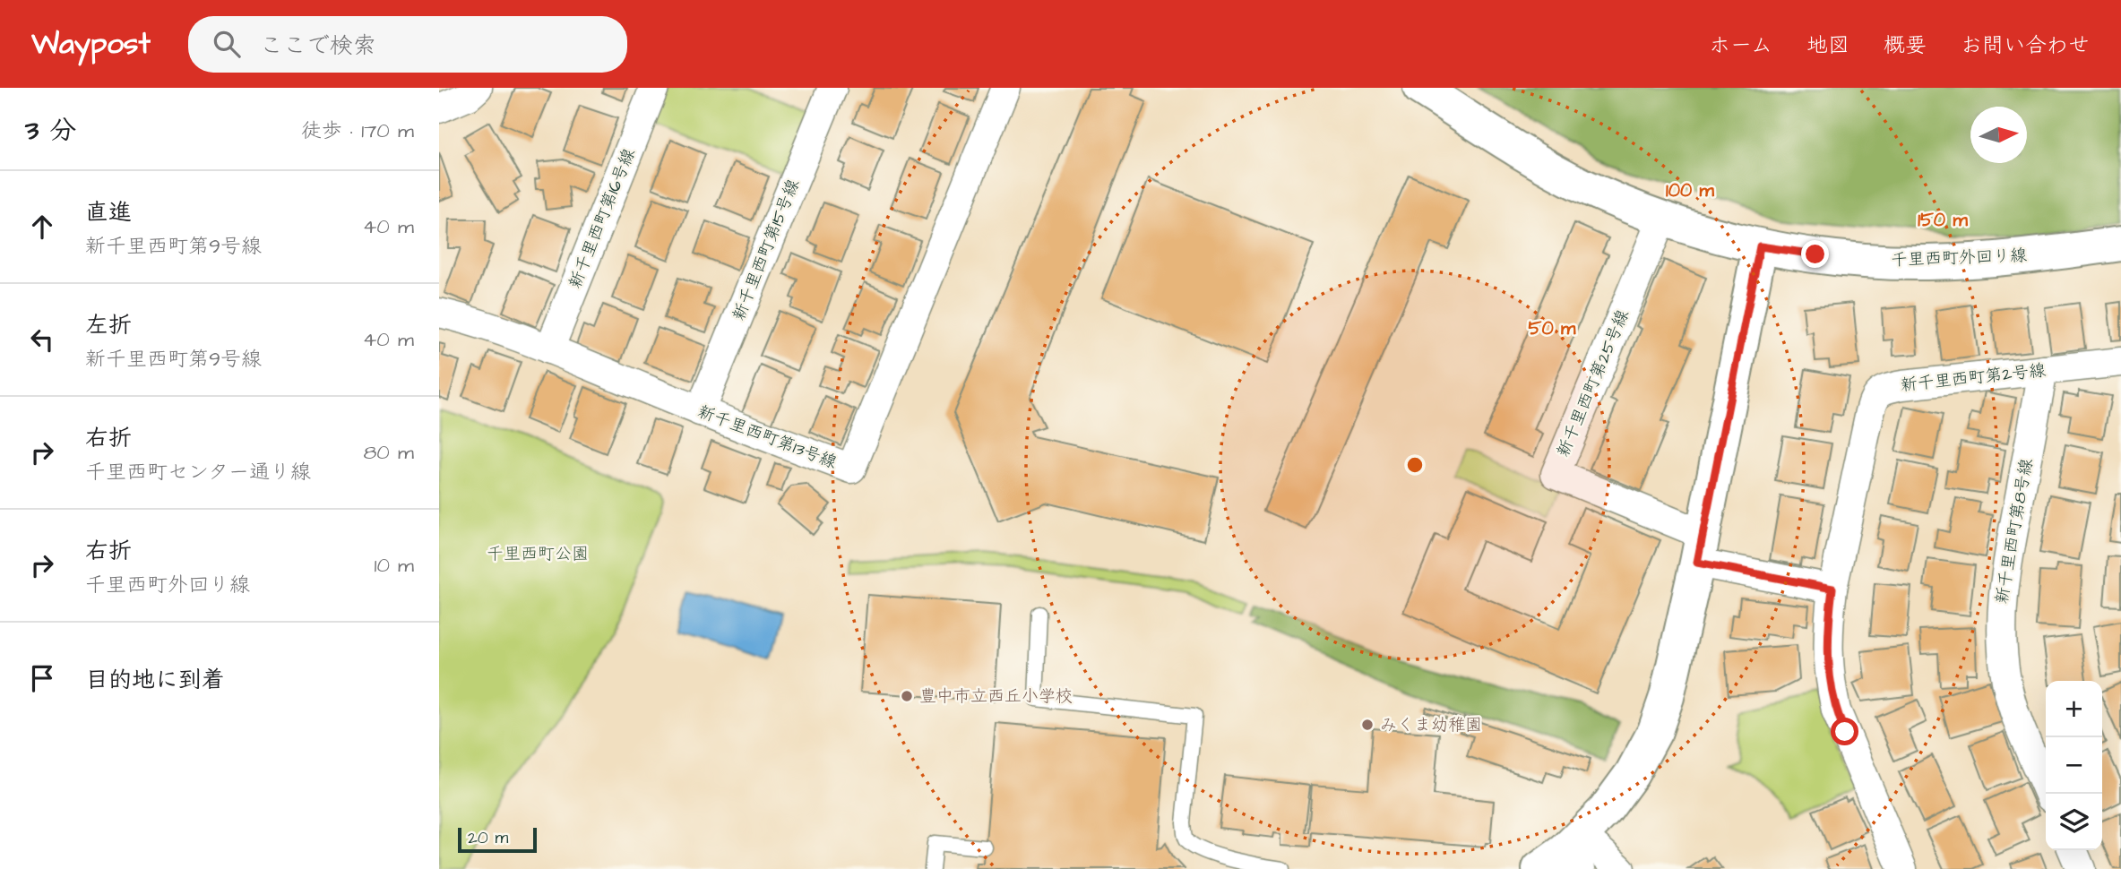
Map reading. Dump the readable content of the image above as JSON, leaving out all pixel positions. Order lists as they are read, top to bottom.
{
  "streets": {
    "street": [
      "新千里西町第16号線",
      "新千里西町第15号線",
      "千里西町外回り線",
      "新千里西町第2号線",
      "新千里西町第25号線",
      "新千里西町第13号線",
      "新千里西町第8号線"
    ]
  },
  "crossings": [
    ["新千里西町第16号線", "新千里西町第13号線"],
    ["新千里西町第15号線", "新千里西町第13号線"],
    ["千里西町外回り線", "新千里西町第25号線"],
    ["新千里西町第2号線", "新千里西町第8号線"]
  ],
  "parks": ["千里西町公園"],
  "places": ["豊中市立西丘小学校", "みくま幼稚園"],
  "scale_bar": "20 m",
  "north": "right",
  "page": {
    "header": "Waypost",
    "search": "ここで検索",
    "nav": [
      "ホーム",
      "地図",
      "概要",
      "お問い合わせ"
    ],
    "heading": ["3 分", "徒歩 · 170 m"],
    "list": [
      ["直進", "新千里西町第9号線", "40 m"],
      ["左折", "新千里西町第9号線", "40 m"],
      ["右折", "千里西町センター通り線", "80 m"],
      ["右折", "千里西町外回り線", "10 m"],
      "目的地に到着"
    ],
    "map_buttons": ["+", "−"],
    "scale": "20 m"
  },
  "rings": ["100 m", "150 m", "50 m"]
}
